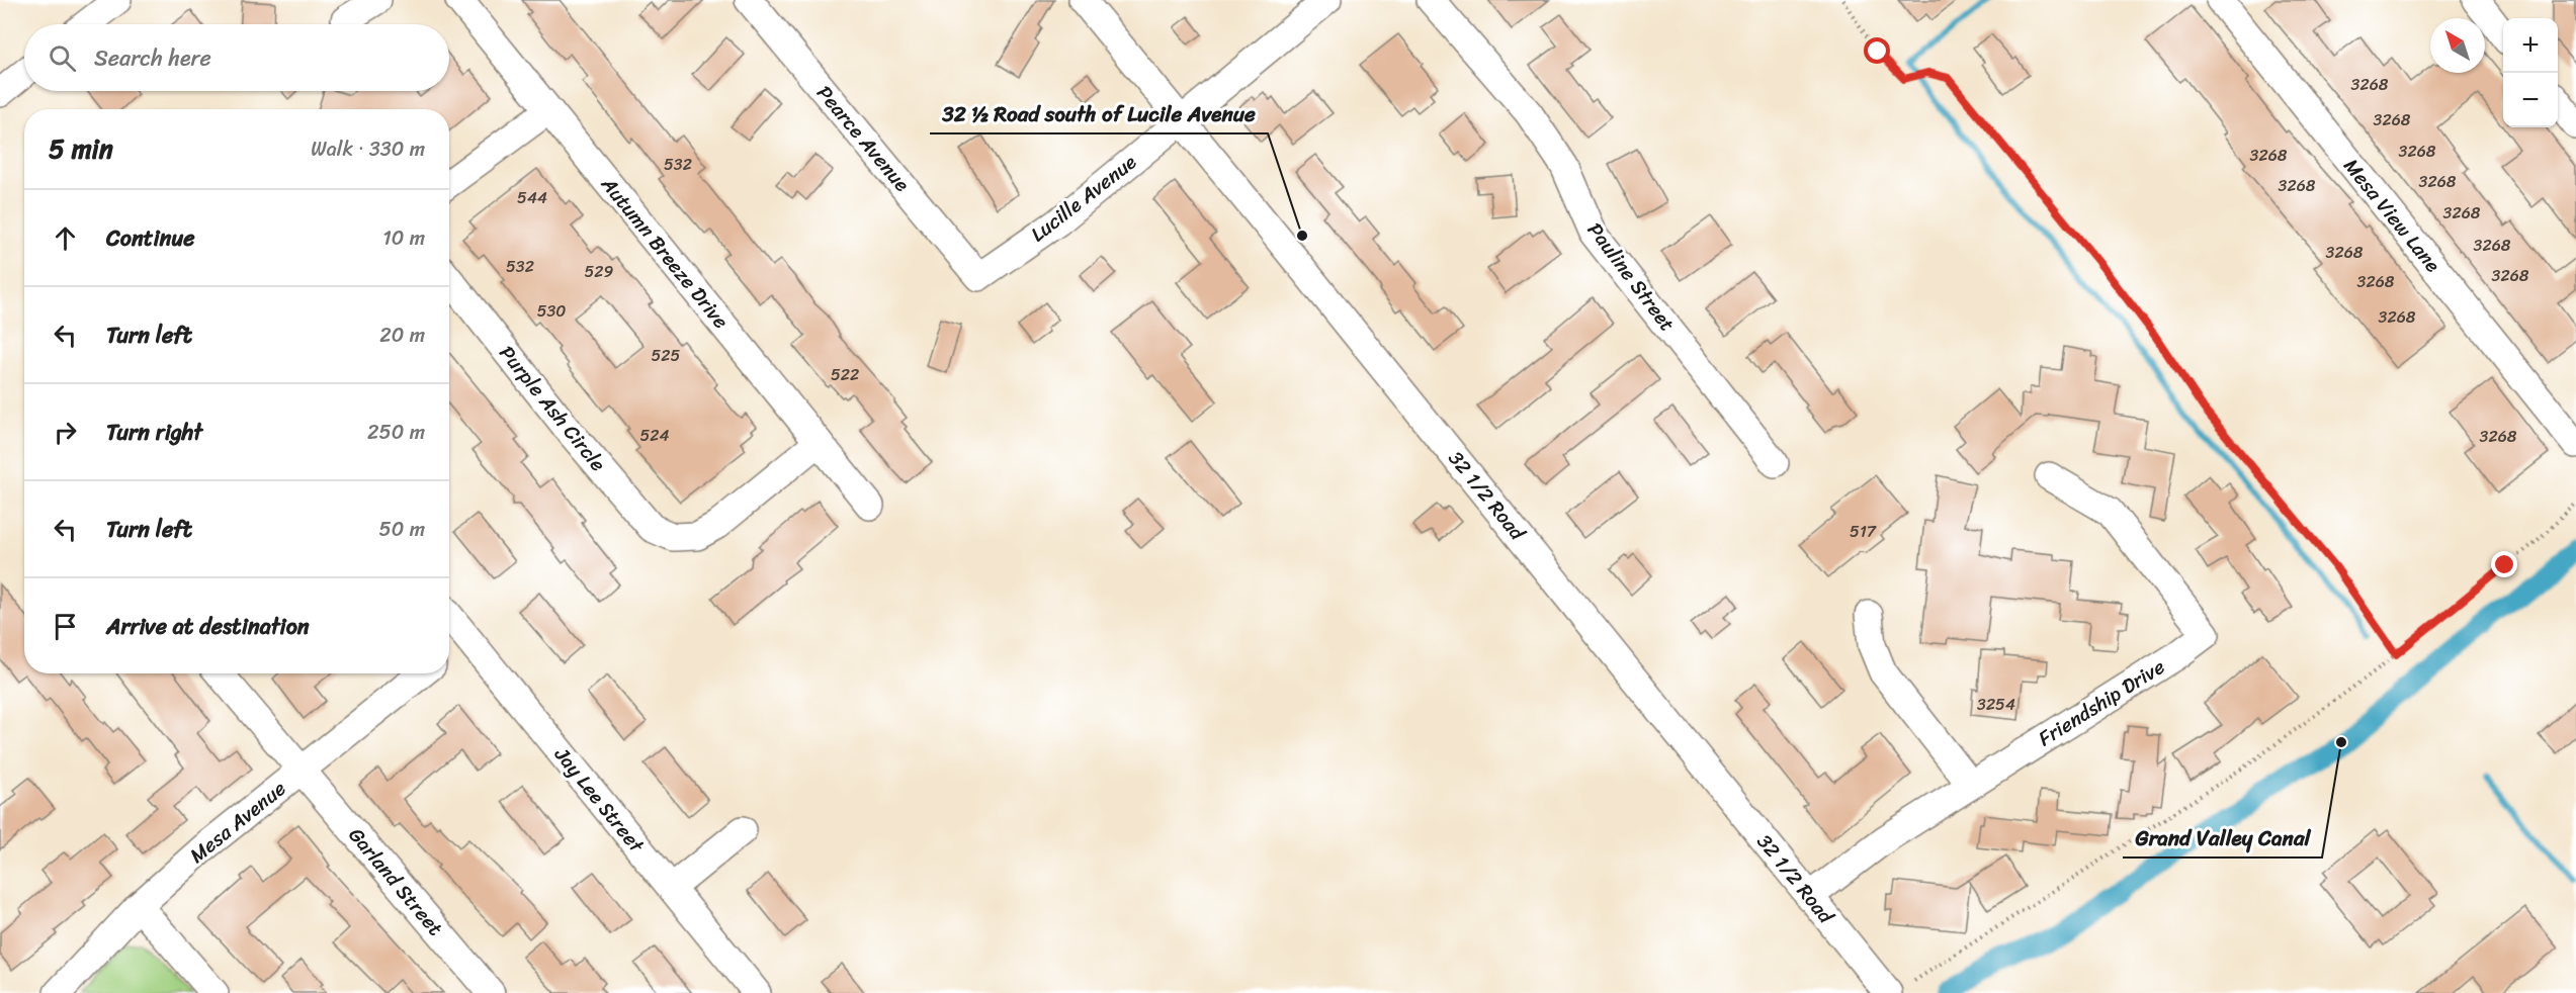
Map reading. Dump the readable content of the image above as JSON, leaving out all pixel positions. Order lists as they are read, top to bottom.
{
  "streets": {
    "street": [
      "Pearce Avenue",
      "Lucille Avenue",
      "Mesa View Lane",
      "Autumn Breeze Drive",
      "Pauline Street",
      "Purple Ash Circle",
      "32 1/2 Road",
      "Friendship Drive",
      "Jay Lee Street",
      "Mesa Avenue",
      "Garland Street"
    ]
  },
  "crossings": [
    ["Pearce Avenue", "Lucille Avenue"],
    ["Lucille Avenue", "32 1/2 Road"],
    ["Autumn Breeze Drive", "Purple Ash Circle"],
    ["32 1/2 Road", "Friendship Drive"],
    ["Mesa Avenue", "Garland Street"]
  ],
  "places": ["32 ½ Road south of Lucile Avenue", "Grand Valley Canal"],
  "house_numbers": [
    "3268",
    "3268",
    "3268",
    "3268",
    "532",
    "3268",
    "3268",
    "544",
    "3268",
    "3268",
    "3268",
    "532",
    "529",
    "3268",
    "3268",
    "530",
    "3268",
    "525",
    "522",
    "524",
    "3268",
    "517",
    "3254"
  ],
  "north": "top left",
  "page": {
    "map_buttons": ["+", "−"],
    "search": "Search here",
    "heading": ["5 min", "Walk · 330 m"],
    "list": [
      ["Continue", "10 m"],
      ["Turn left", "20 m"],
      ["Turn right", "250 m"],
      ["Turn left", "50 m"],
      "Arrive at destination"
    ]
  }
}
